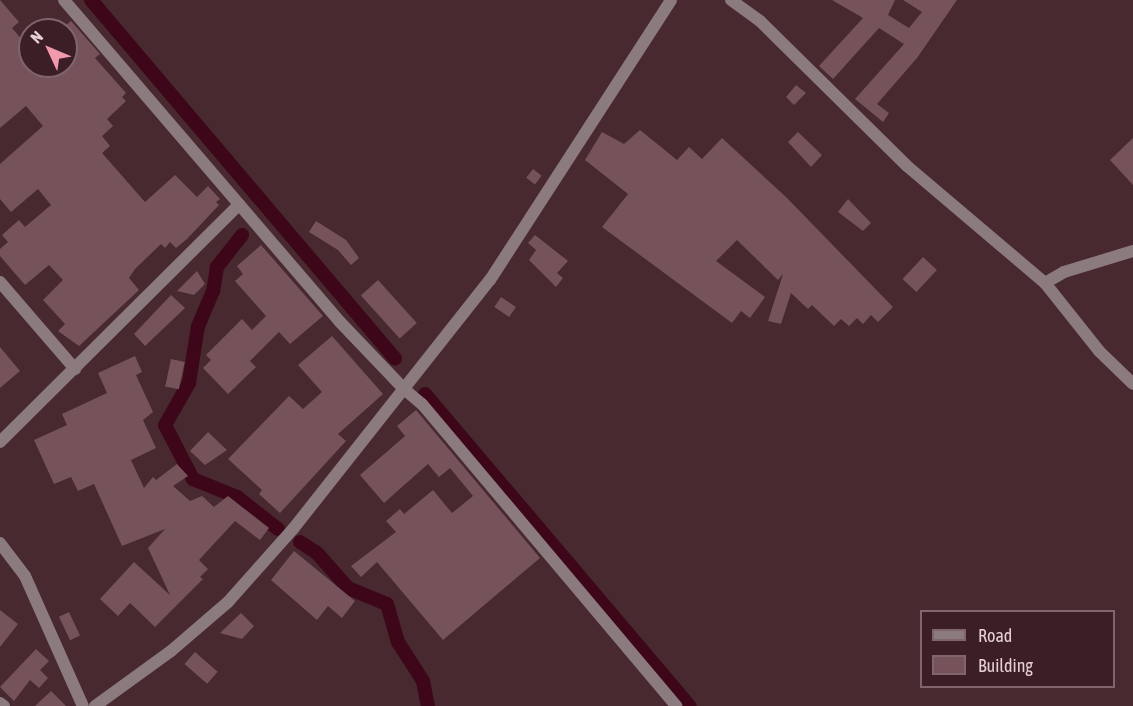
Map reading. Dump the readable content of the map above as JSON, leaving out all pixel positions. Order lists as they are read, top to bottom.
{
  "legend": ["Road", "Building"],
  "north": "top left"
}
